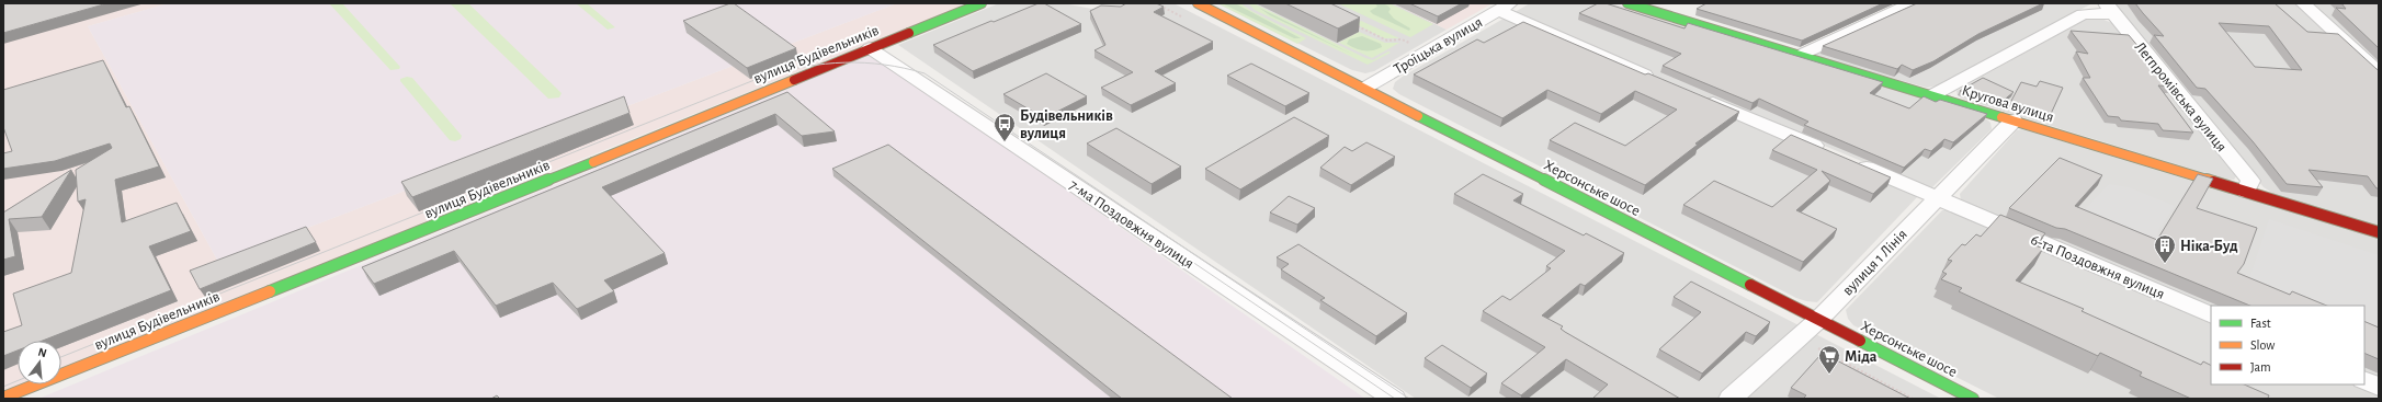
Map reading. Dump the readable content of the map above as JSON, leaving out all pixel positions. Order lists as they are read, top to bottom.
{
  "streets": {
    "street": [
      "Троїцька вулиця",
      "вулиця Будівельників",
      "Легпромівська вулиця",
      "Кругова вулиця",
      "Херсонське шосе",
      "7-ма Поздовжня вулиця",
      "вулиця 1 Лінія",
      "6-та Поздовжня вулиця"
    ]
  },
  "crossings": [
    ["Троїцька вулиця", "Херсонське шосе"],
    ["вулиця Будівельників", "7-ма Поздовжня вулиця"],
    ["Легпромівська вулиця", "Кругова вулиця"],
    ["Кругова вулиця", "вулиця 1 Лінія"],
    ["Херсонське шосе", "вулиця 1 Лінія"],
    ["вулиця 1 Лінія", "6-та Поздовжня вулиця"]
  ],
  "places": {
    "bus stop": ["Будівельників вулиця"],
    "building": ["Ніка-Буд"],
    "supermarket": ["Міда"]
  },
  "legend": ["Fast", "Slow", "Jam"],
  "north": "top"
}
